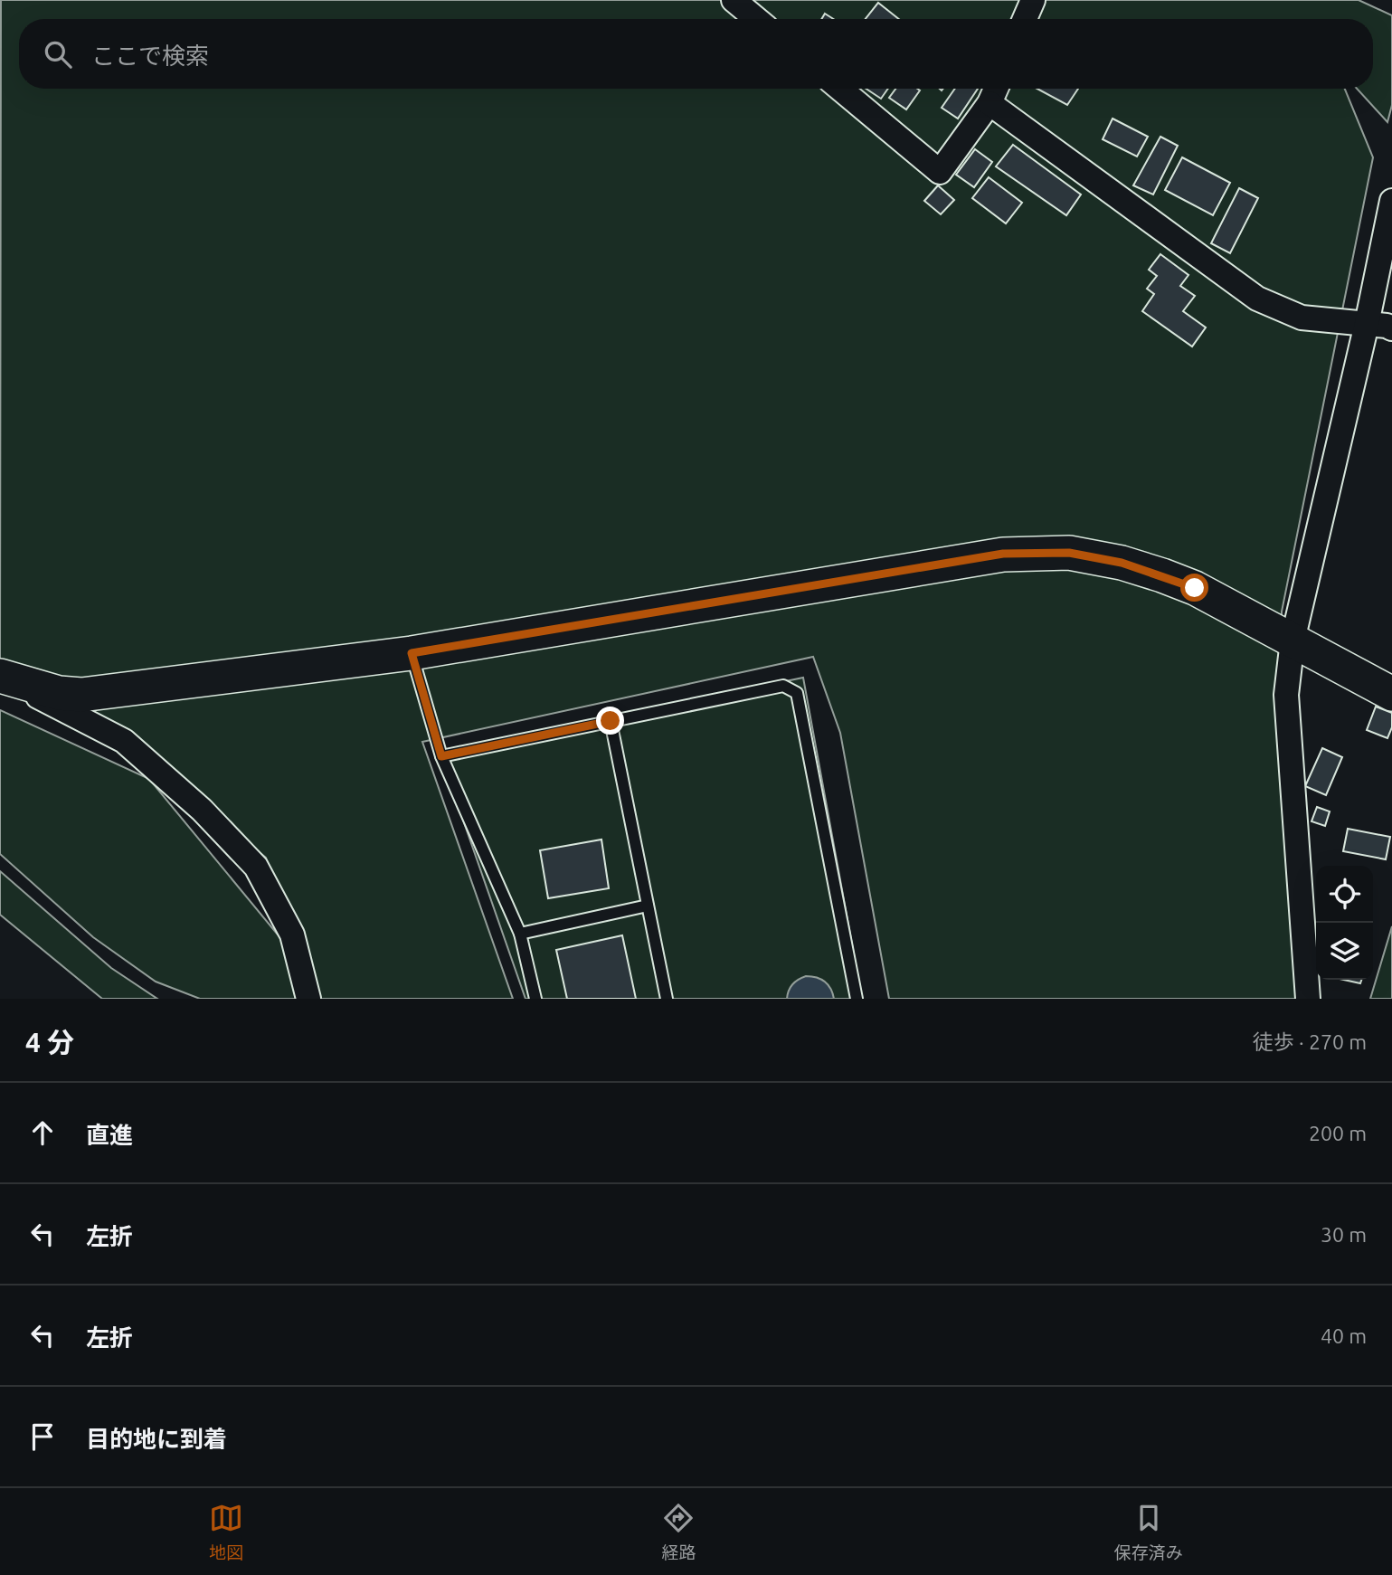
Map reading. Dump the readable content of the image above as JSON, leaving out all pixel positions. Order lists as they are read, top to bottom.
{
  "page": {
    "search": "ここで検索",
    "heading": ["4 分", "徒歩 · 270 m"],
    "list": [
      ["直進", "200 m"],
      ["左折", "30 m"],
      ["左折", "40 m"],
      "目的地に到着"
    ],
    "nav": ["地図", "経路", "保存済み"]
  }
}
